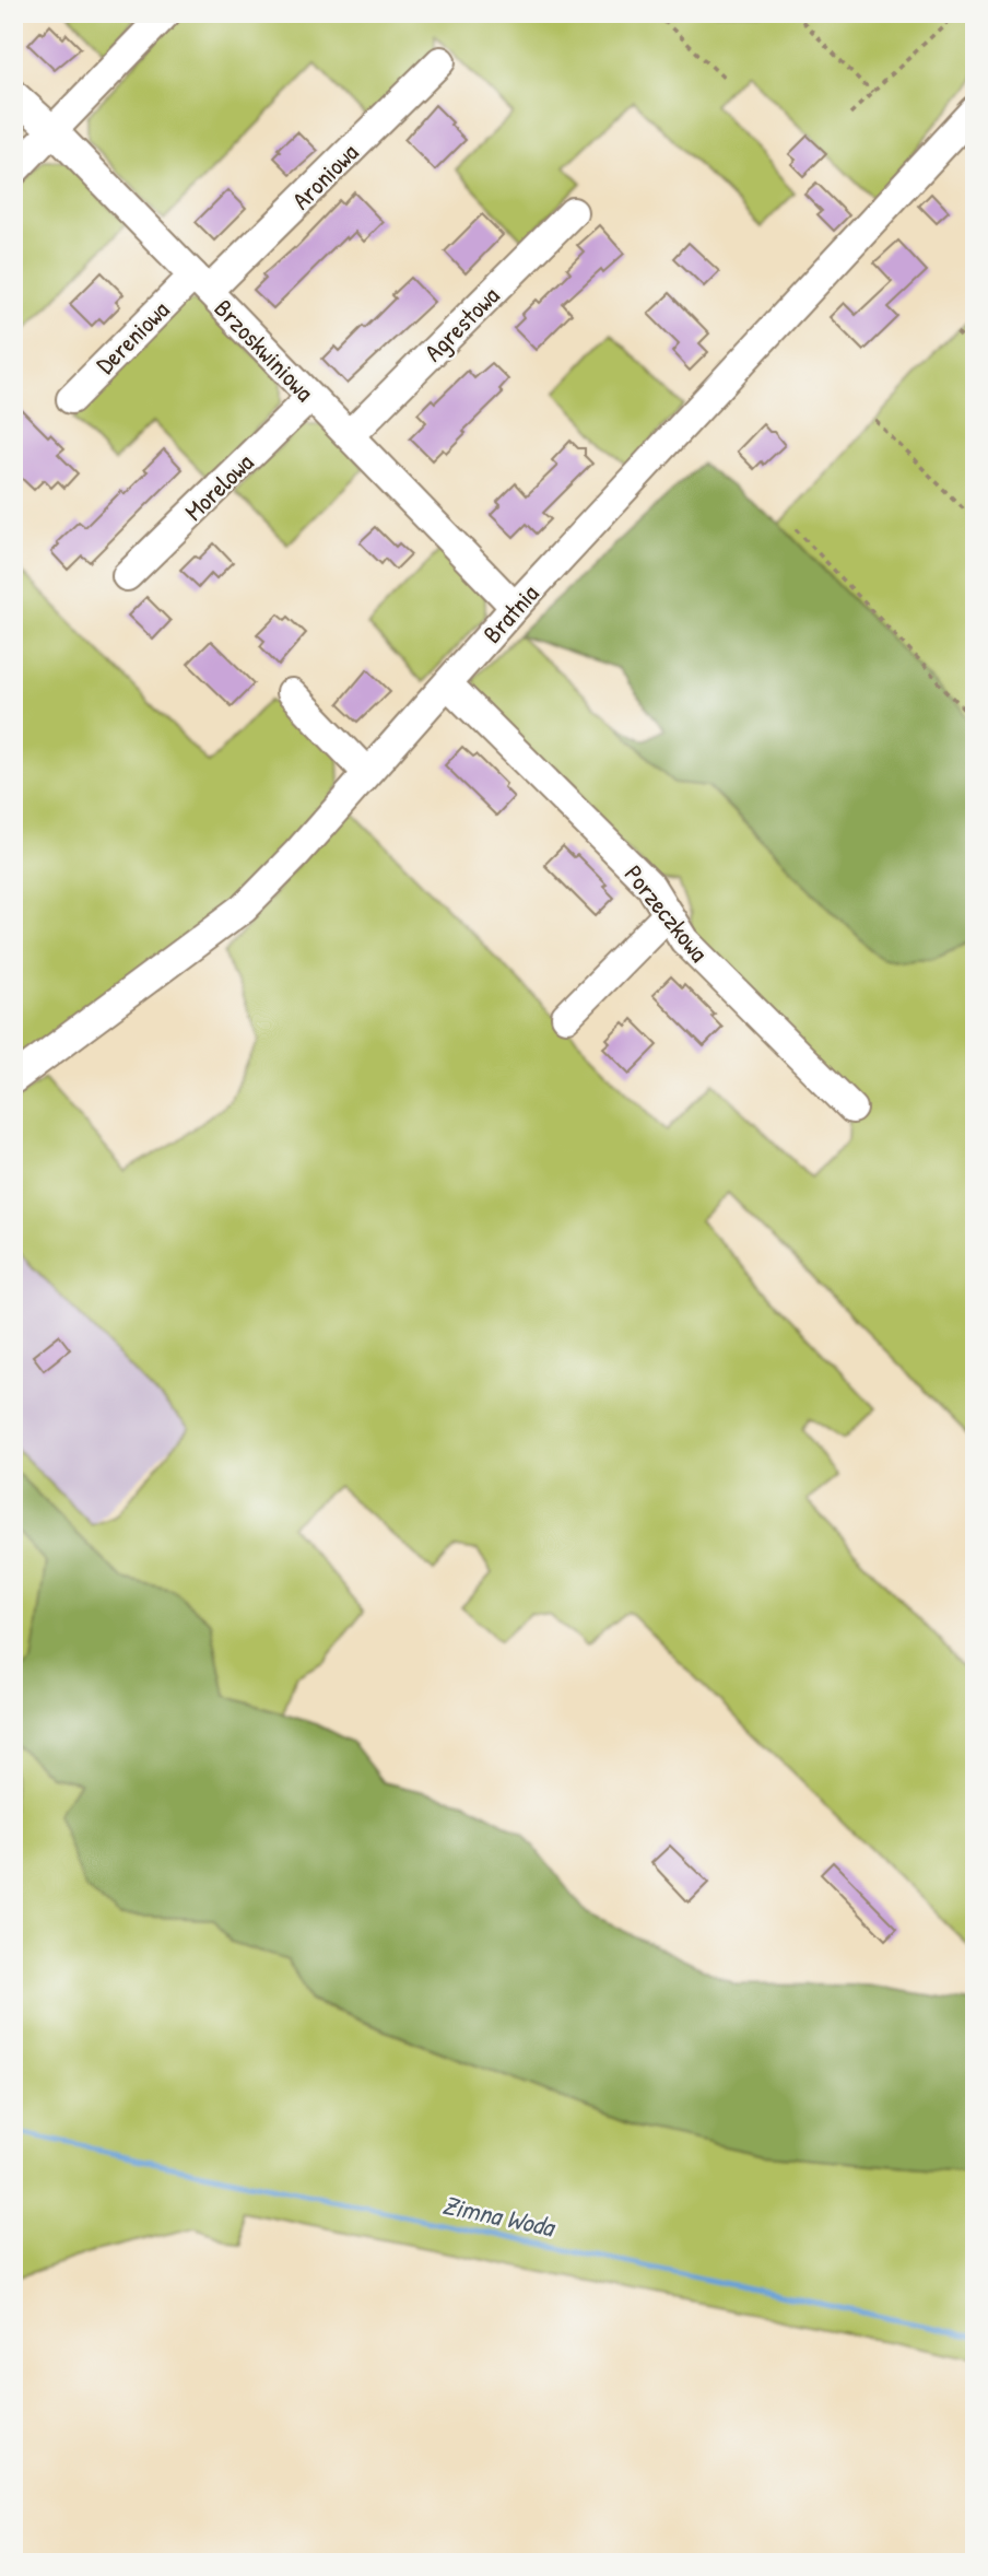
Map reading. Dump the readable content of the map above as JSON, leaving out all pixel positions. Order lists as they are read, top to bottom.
{
  "streets": {
    "street": [
      "Aroniowa",
      "Agrestowa",
      "Dereniowa",
      "Brzoskwiniowa",
      "Morelowa",
      "Bratnia",
      "Porzeczkowa"
    ]
  },
  "crossings": [
    ["Aroniowa", "Dereniowa"],
    ["Aroniowa", "Brzoskwiniowa"],
    ["Agrestowa", "Brzoskwiniowa"],
    ["Dereniowa", "Brzoskwiniowa"],
    ["Brzoskwiniowa", "Morelowa"],
    ["Brzoskwiniowa", "Bratnia"],
    ["Bratnia", "Porzeczkowa"]
  ],
  "water": ["Zimna Woda"]
}
